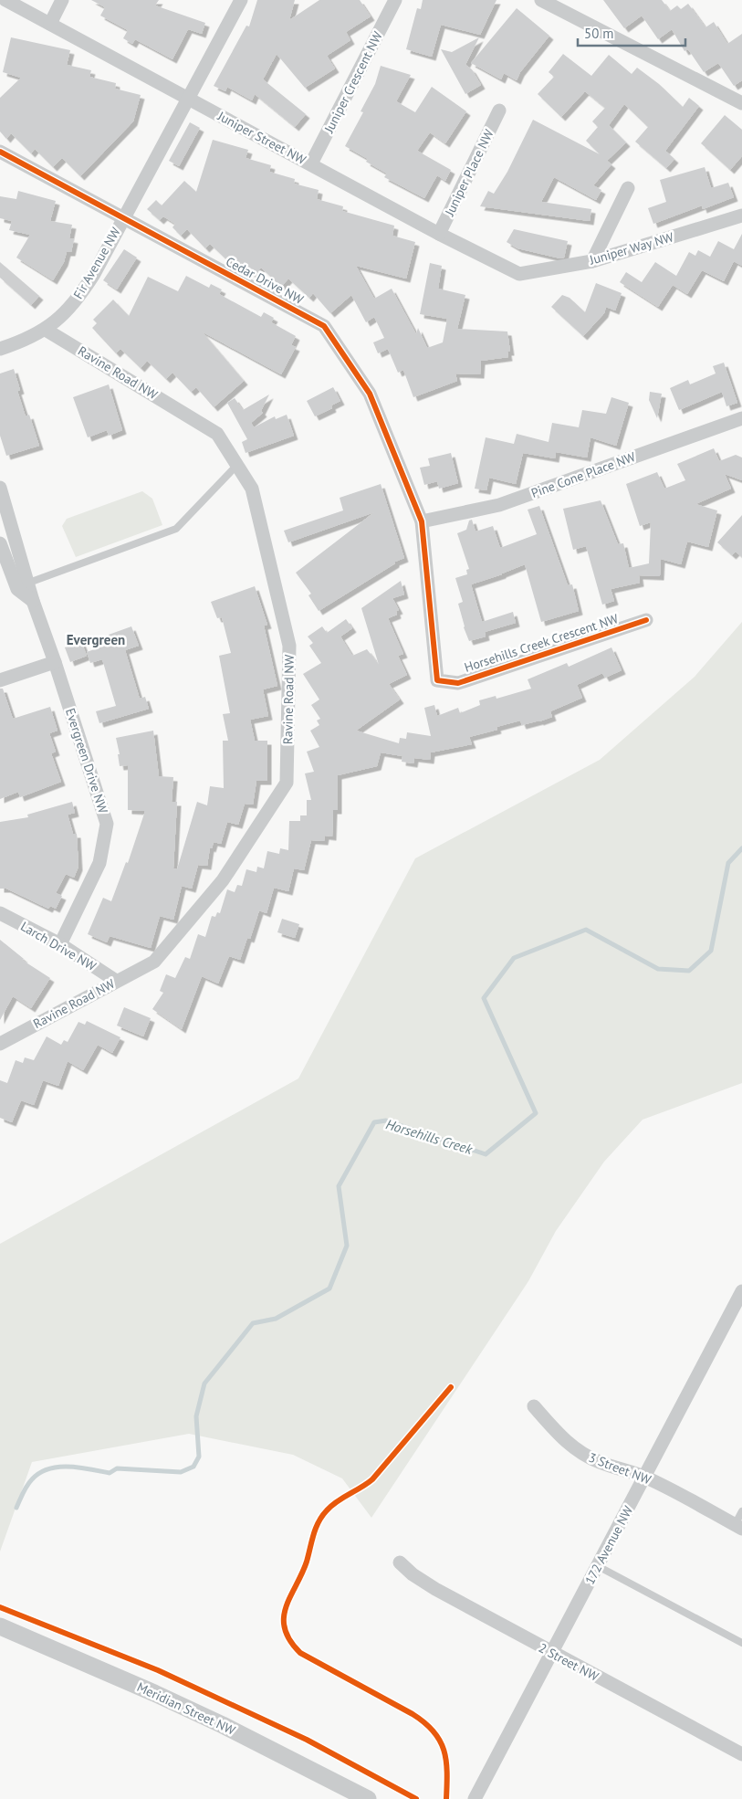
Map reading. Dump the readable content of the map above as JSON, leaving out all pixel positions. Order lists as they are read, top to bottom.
{
  "streets": {
    "street": [
      "Juniper Crescent NW",
      "Juniper Street NW",
      "Juniper Place NW",
      "Juniper Way NW",
      "Fir Avenue NW",
      "Cedar Drive NW",
      "Ravine Road NW",
      "Pine Cone Place NW",
      "Horsehills Creek Crescent NW",
      "Evergreen Drive NW",
      "Larch Drive NW",
      "3 Street NW",
      "172 Avenue NW",
      "2 Street NW",
      "Meridian Street NW"
    ]
  },
  "crossings": [
    ["Juniper Crescent NW", "Juniper Street NW"],
    ["Juniper Street NW", "Juniper Place NW"],
    ["Juniper Street NW", "Juniper Way NW"],
    ["Juniper Street NW", "Fir Avenue NW"],
    ["Fir Avenue NW", "Cedar Drive NW"],
    ["Fir Avenue NW", "Ravine Road NW"],
    ["Cedar Drive NW", "Pine Cone Place NW"],
    ["Cedar Drive NW", "Horsehills Creek Crescent NW"],
    ["Ravine Road NW", "Larch Drive NW"],
    ["Pine Cone Place NW", "Horsehills Creek Crescent NW"],
    ["Evergreen Drive NW", "Larch Drive NW"],
    ["3 Street NW", "172 Avenue NW"],
    ["172 Avenue NW", "2 Street NW"]
  ],
  "districts": ["Evergreen"],
  "water": ["Horsehills Creek"],
  "scale_bar": "50 m"
}
